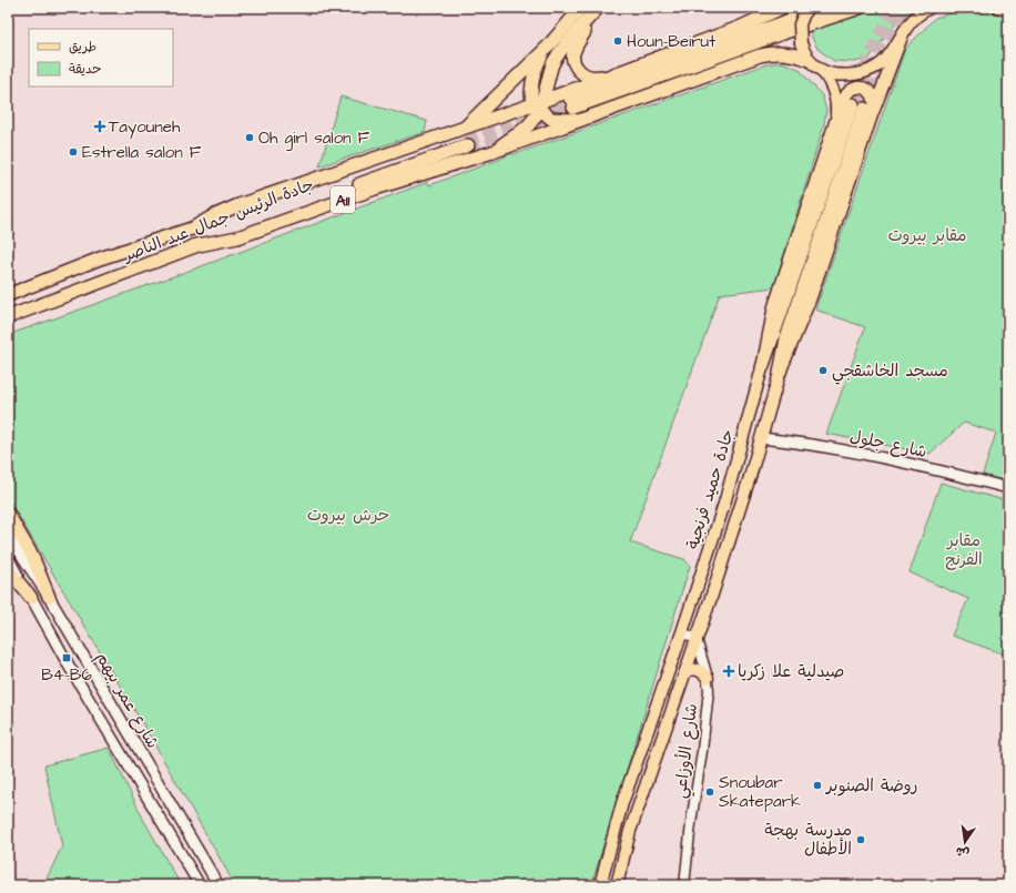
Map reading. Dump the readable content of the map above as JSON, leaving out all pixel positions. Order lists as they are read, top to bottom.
{
  "streets": {
    "highway": ["A11", "جادة الرئيس جمال عبد الناصر", "جادة حميد فرنجية"],
    "main road": ["شارع جلول", "شارع عمر بيهم"],
    "street": ["شارع الأوزاعي"]
  },
  "crossings": [
    ["A11", "جادة الرئيس جمال عبد الناصر"],
    ["شارع جلول", "جادة حميد فرنجية"],
    ["جادة حميد فرنجية", "شارع الأوزاعي"]
  ],
  "parks": ["مقابر بيروت", "حرش بيروت", "مقابر الفرنج"],
  "places": {
    "other": [
      "Houn-Beirut",
      "Oh girl salon F",
      "Estrella salon F",
      "مسجد الخاشقجي",
      "روضة الصنوبر",
      "Snoubar Skatepark",
      "مدرسة بهجة الأطفال"
    ],
    "health": ["Tayouneh", "صيدلية علا زكريا"],
    "transit": ["B4-B6"]
  },
  "legend": ["طريق", "حديقة"],
  "north": "bottom"
}
